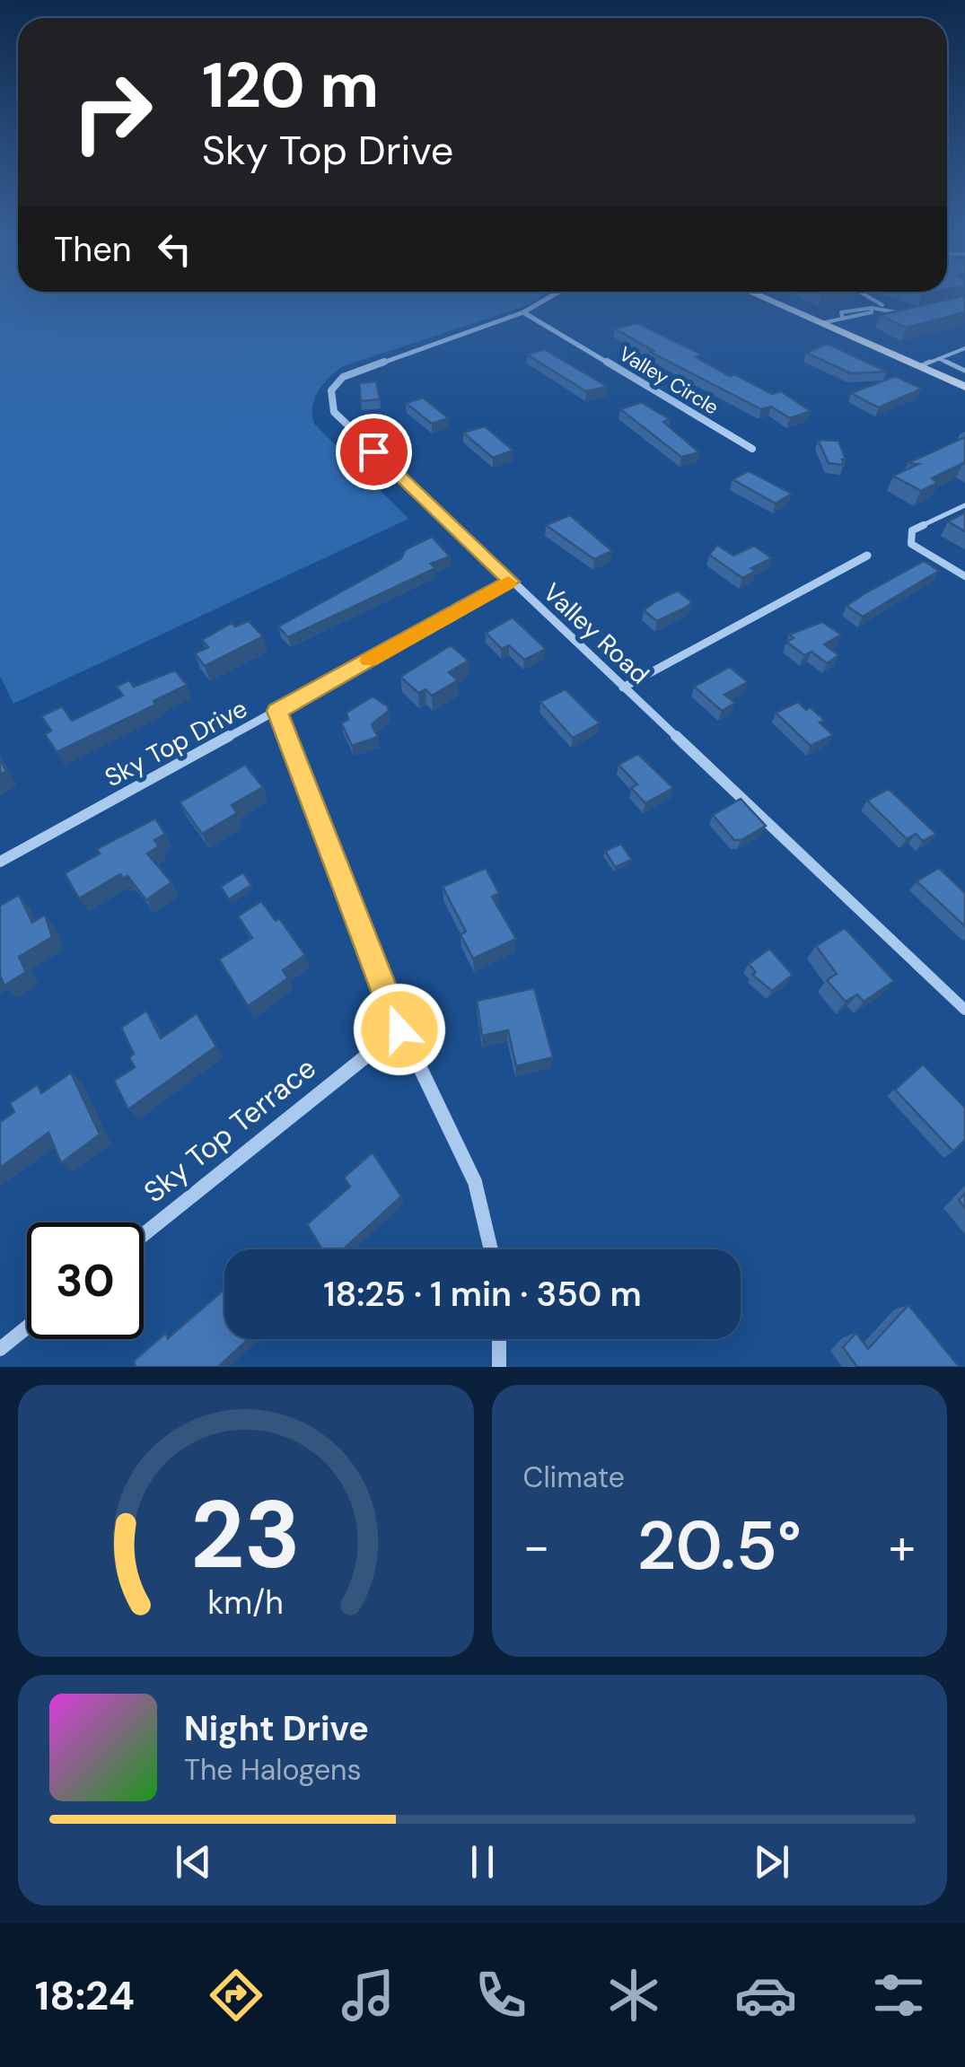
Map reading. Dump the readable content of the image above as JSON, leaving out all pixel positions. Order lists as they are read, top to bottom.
{
  "streets": {
    "street": [
      "Valley Circle",
      "Valley Road",
      "Sky Top Drive",
      "Sky Top Terrace"
    ]
  },
  "crossings": [
    ["Valley Circle", "Valley Road"],
    ["Valley Road", "Sky Top Drive"]
  ],
  "page": {
    "turn": ["120 m", "Sky Top Drive"],
    "then": "Then",
    "limit": "30",
    "trip": "18:25 · 1 min · 350 m",
    "tile": "Climate",
    "heat": ["−", "20.5°", "+"],
    "song": ["Night Drive", "The Halogens"],
    "tabs": "18:24",
    "gauge": ["23", "km/h"]
  }
}
